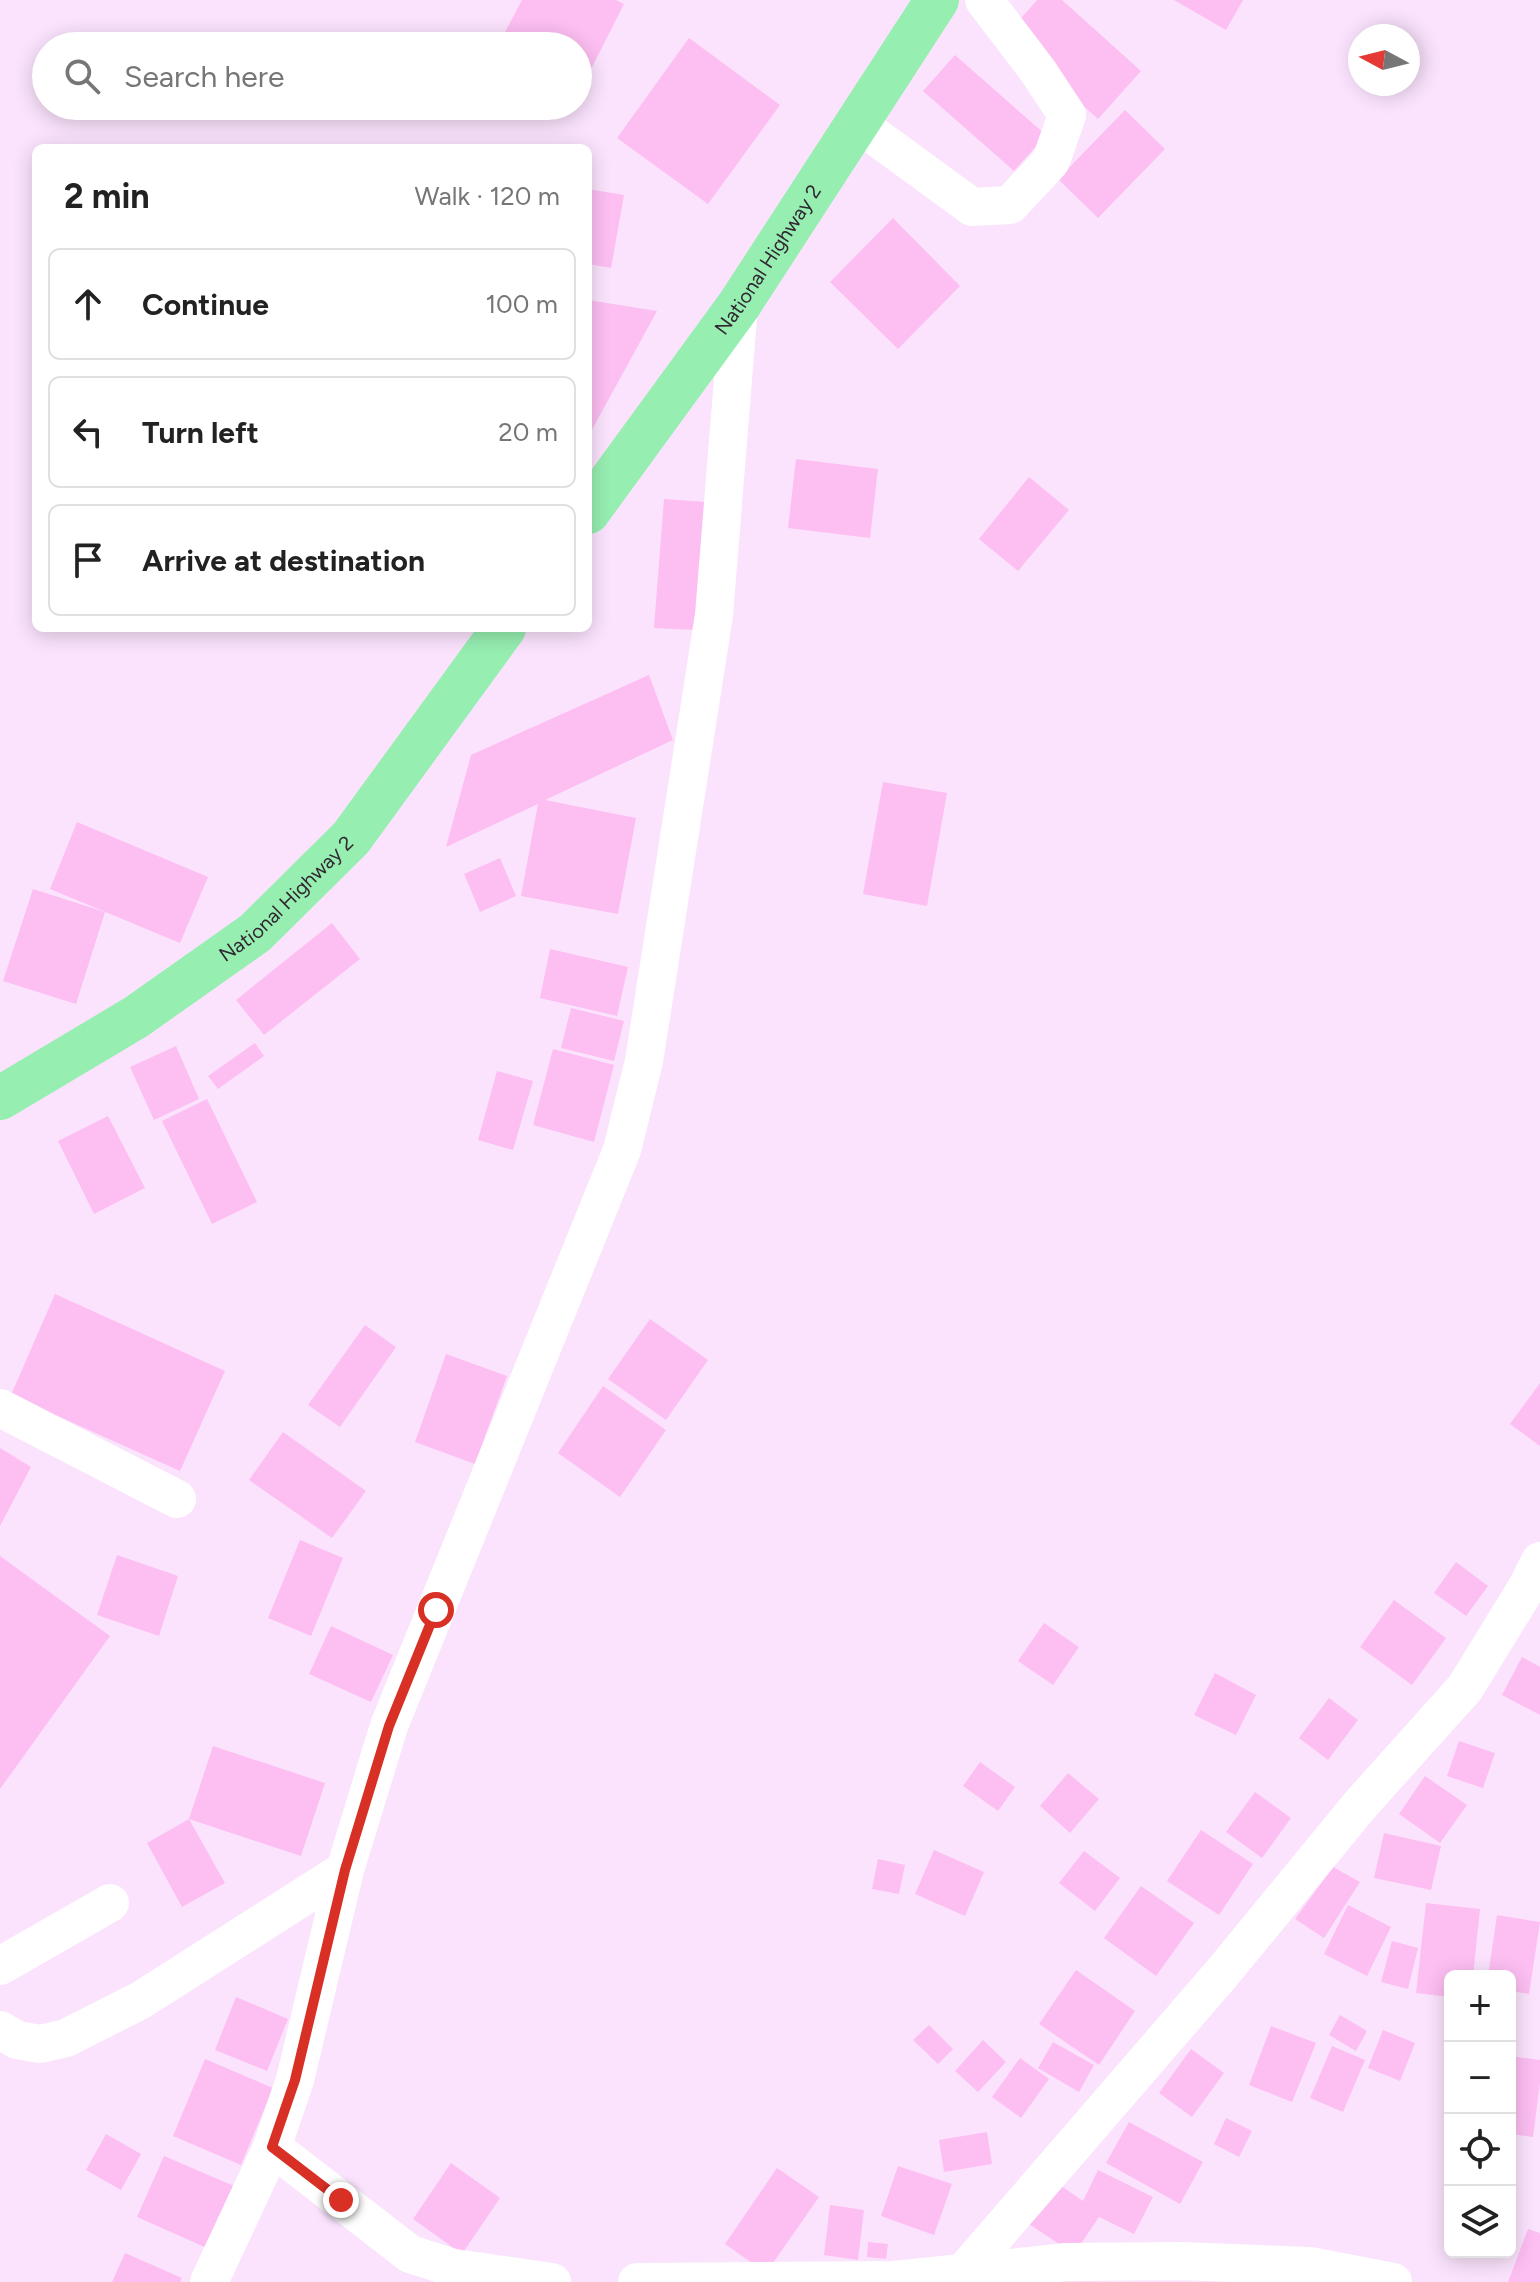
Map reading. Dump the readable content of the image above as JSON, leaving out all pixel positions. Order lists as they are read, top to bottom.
{
  "streets": {
    "highway": ["National Highway 2"]
  },
  "north": "left",
  "page": {
    "search": "Search here",
    "heading": ["2 min", "Walk · 120 m"],
    "list": [
      ["Continue", "100 m"],
      ["Turn left", "20 m"],
      "Arrive at destination"
    ],
    "map_buttons": ["+", "−"]
  }
}
